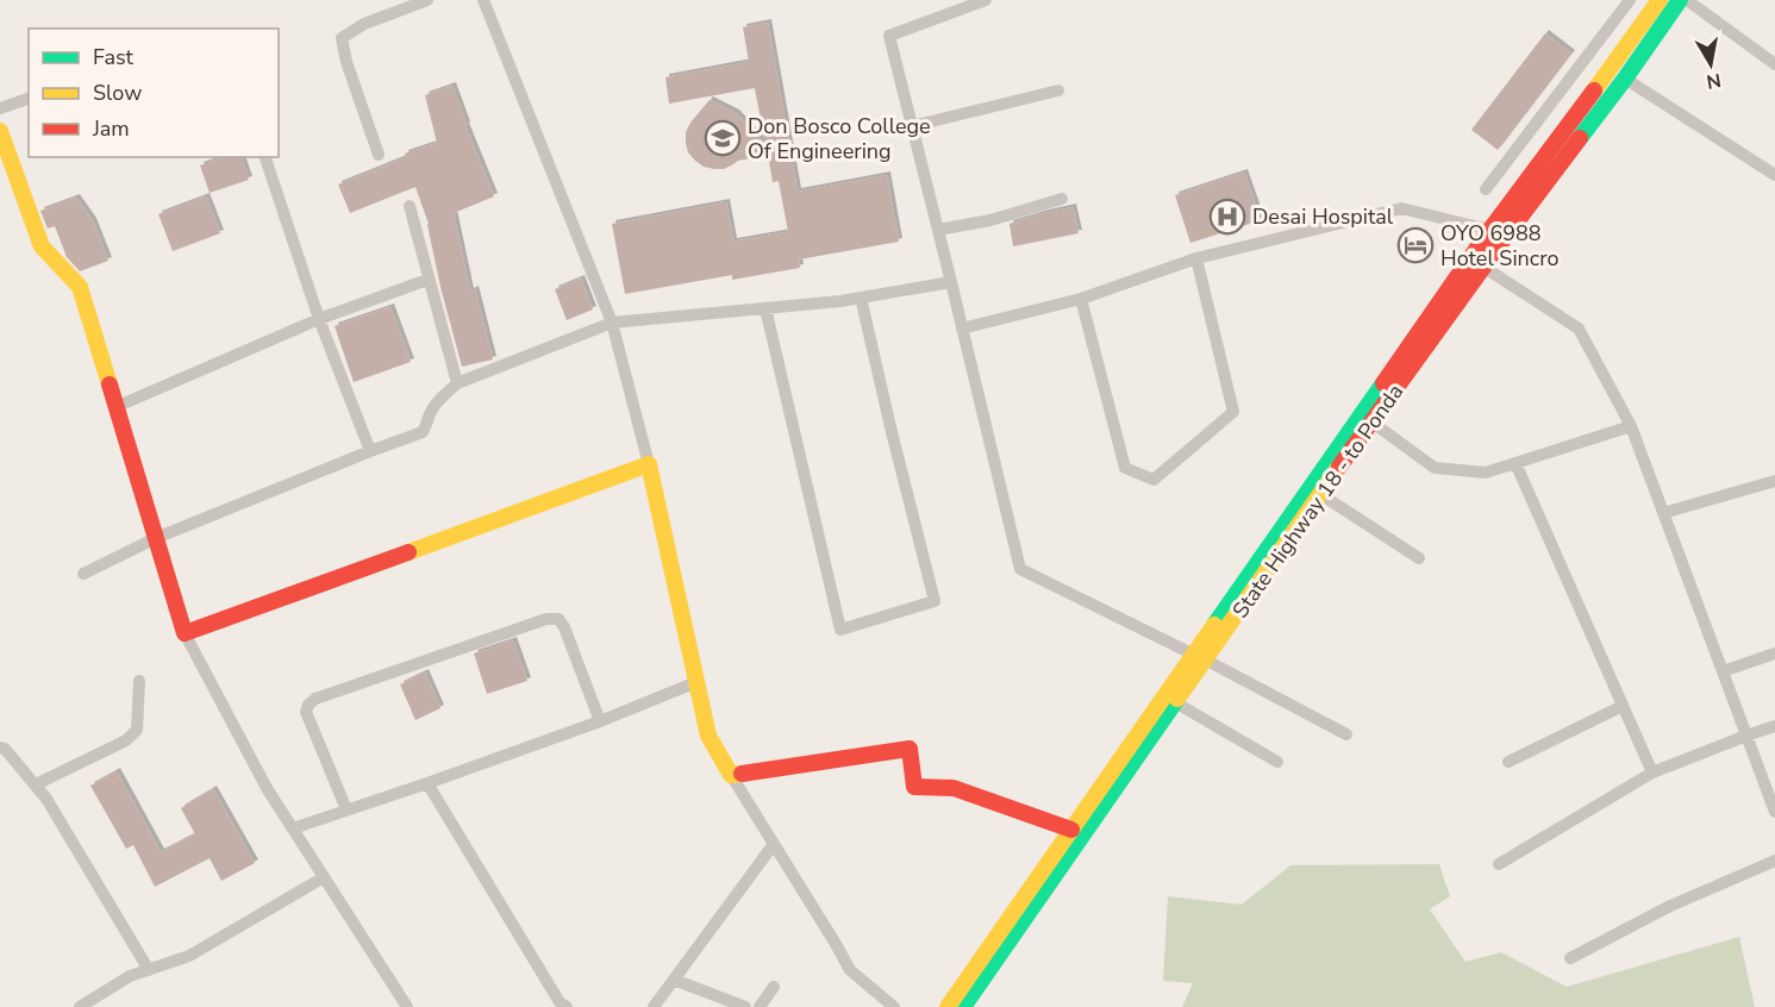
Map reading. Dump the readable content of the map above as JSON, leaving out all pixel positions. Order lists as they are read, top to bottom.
{
  "streets": {
    "main road": ["State Highway 18 - to Ponda"]
  },
  "places": {
    "school or university": ["Don Bosco College Of Engineering"],
    "hospital": ["Desai Hospital"],
    "hotel": ["OYO 6988 Hotel Sincro"]
  },
  "legend": ["Fast", "Slow", "Jam"],
  "north": "bottom"
}
